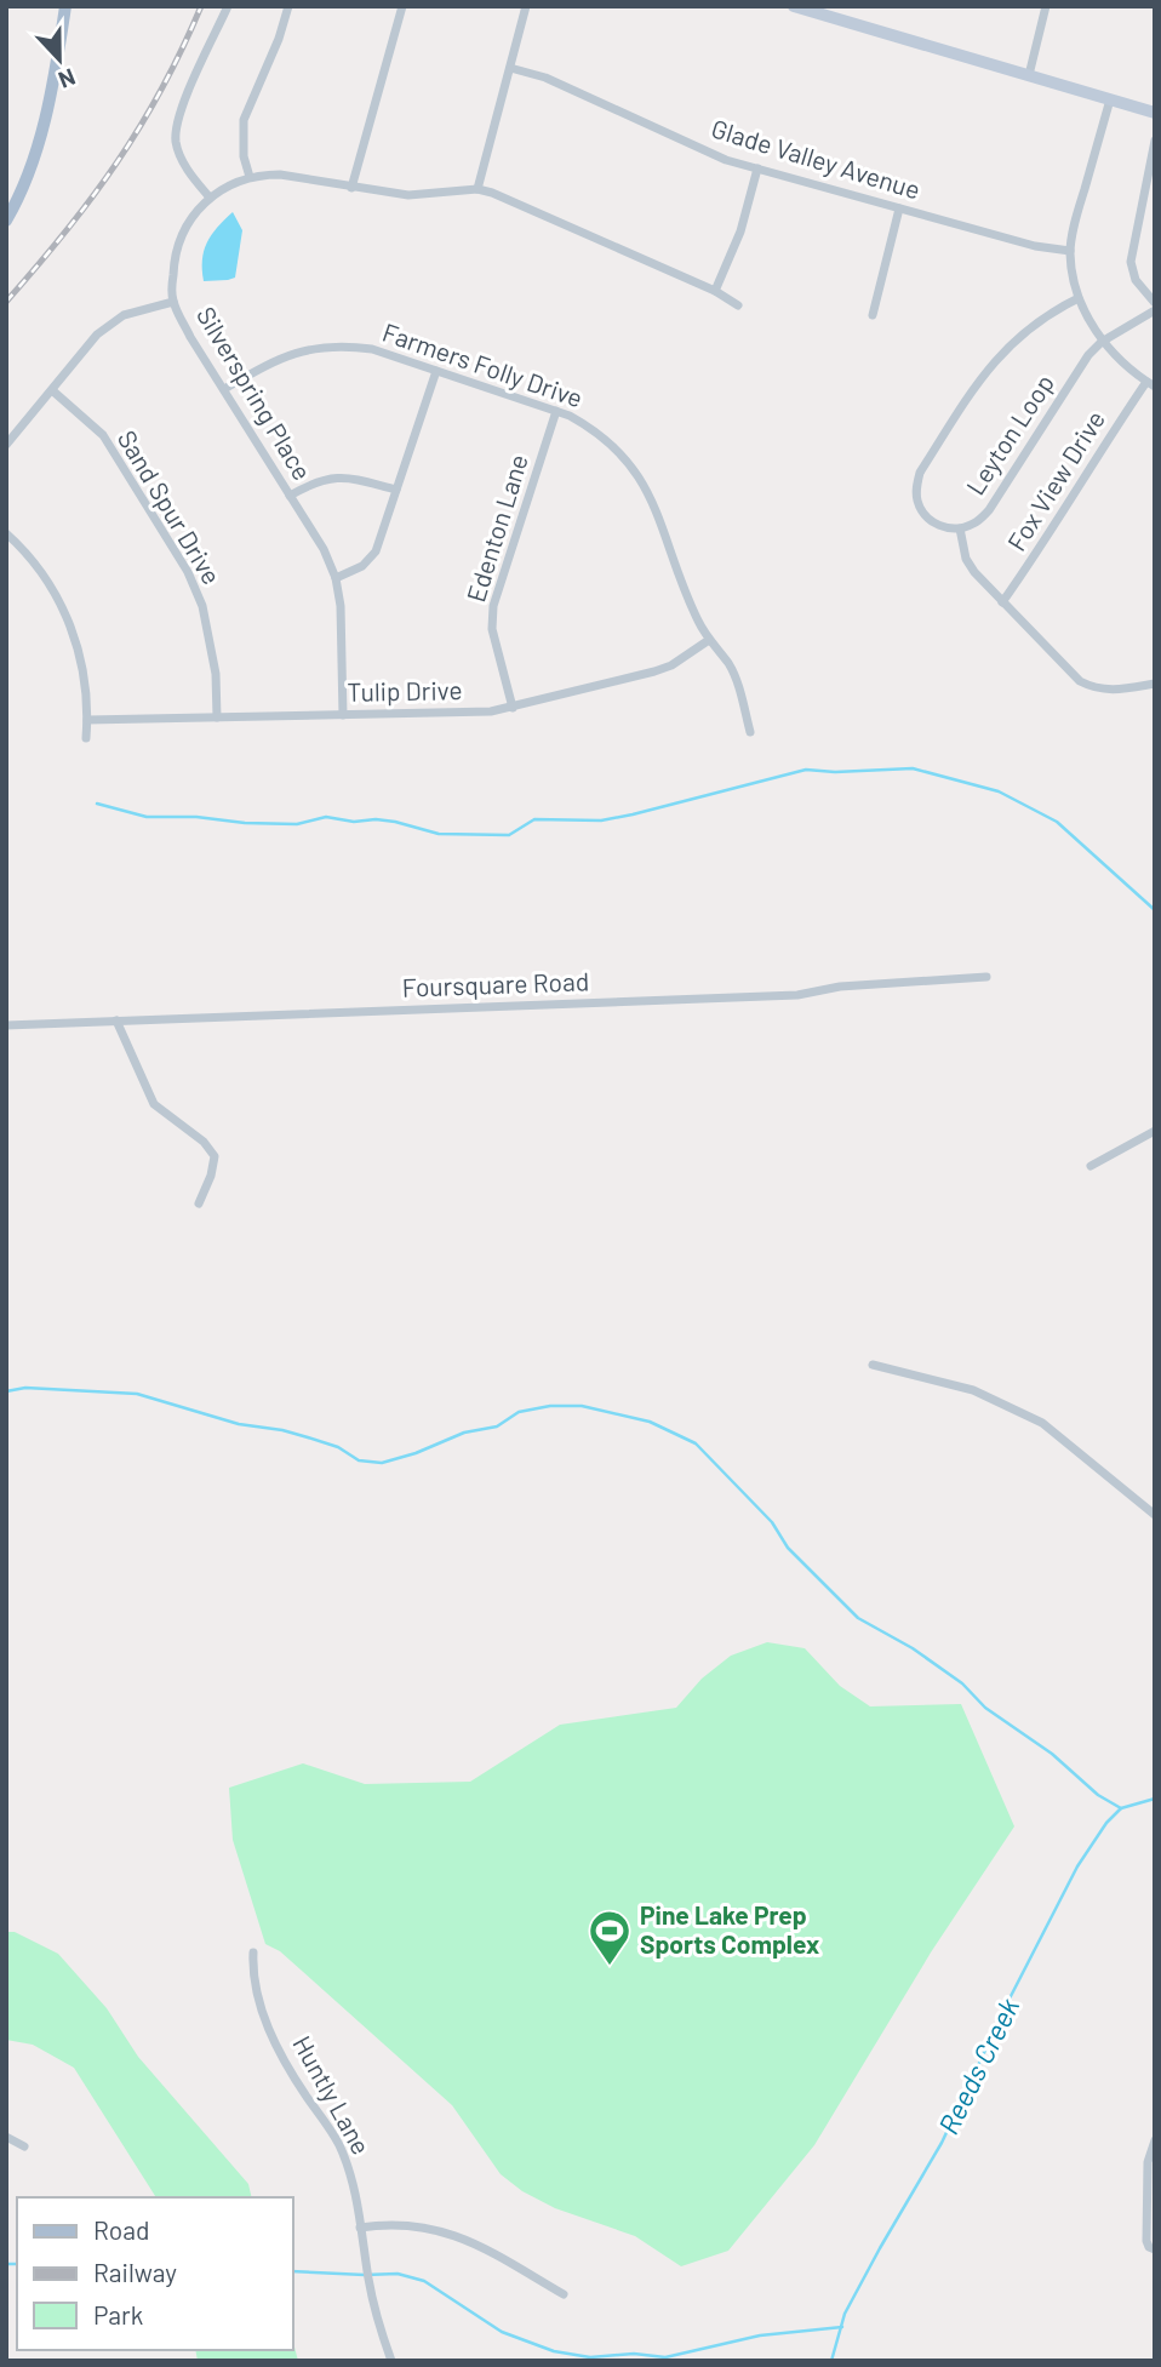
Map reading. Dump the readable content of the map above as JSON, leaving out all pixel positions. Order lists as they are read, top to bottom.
{
  "streets": {
    "street": [
      "Glade Valley Avenue",
      "Farmers Folly Drive",
      "Silverspring Place",
      "Leyton Loop",
      "Fox View Drive",
      "Sand Spur Drive",
      "Edenton Lane",
      "Tulip Drive",
      "Foursquare Road",
      "Huntly Lane"
    ]
  },
  "crossings": [
    ["Farmers Folly Drive", "Silverspring Place"],
    ["Farmers Folly Drive", "Edenton Lane"],
    ["Farmers Folly Drive", "Tulip Drive"],
    ["Silverspring Place", "Tulip Drive"],
    ["Sand Spur Drive", "Tulip Drive"],
    ["Edenton Lane", "Tulip Drive"]
  ],
  "water": ["Reeds Creek"],
  "places": {
    "sports": ["Pine Lake Prep Sports Complex"]
  },
  "legend": ["Road", "Railway", "Park"],
  "north": "bottom"
}
